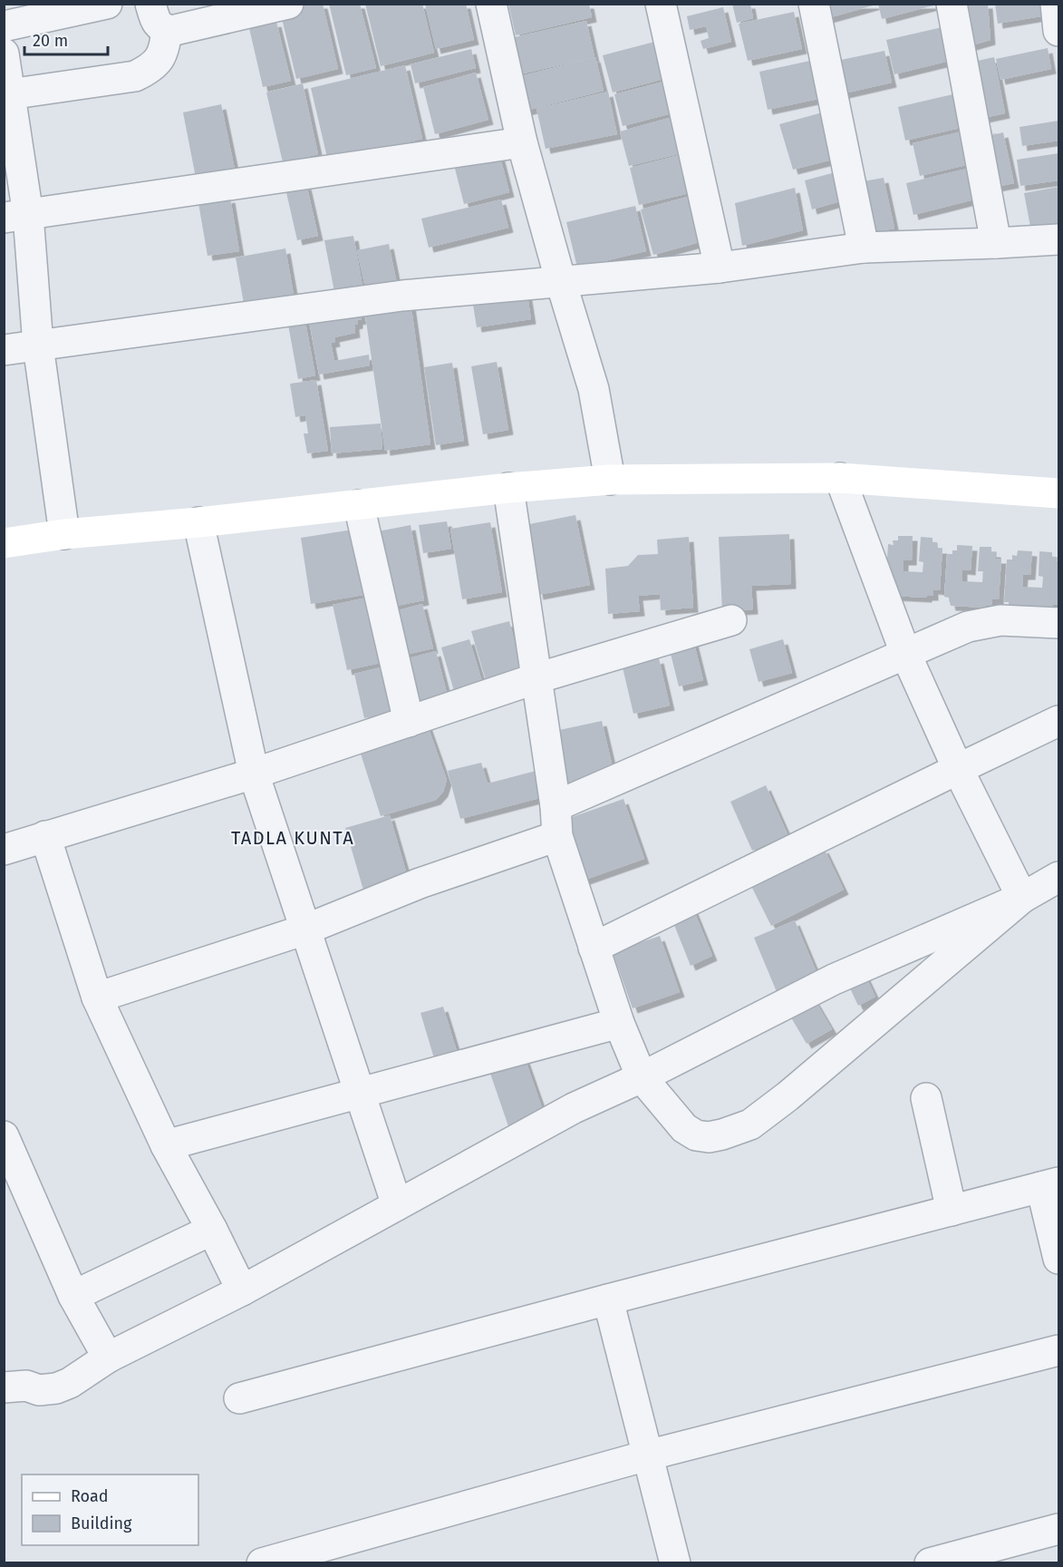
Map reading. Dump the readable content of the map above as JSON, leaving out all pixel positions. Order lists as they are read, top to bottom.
{
  "districts": ["TADLA KUNTA"],
  "legend": ["Road", "Building"],
  "scale_bar": "20 m"
}
